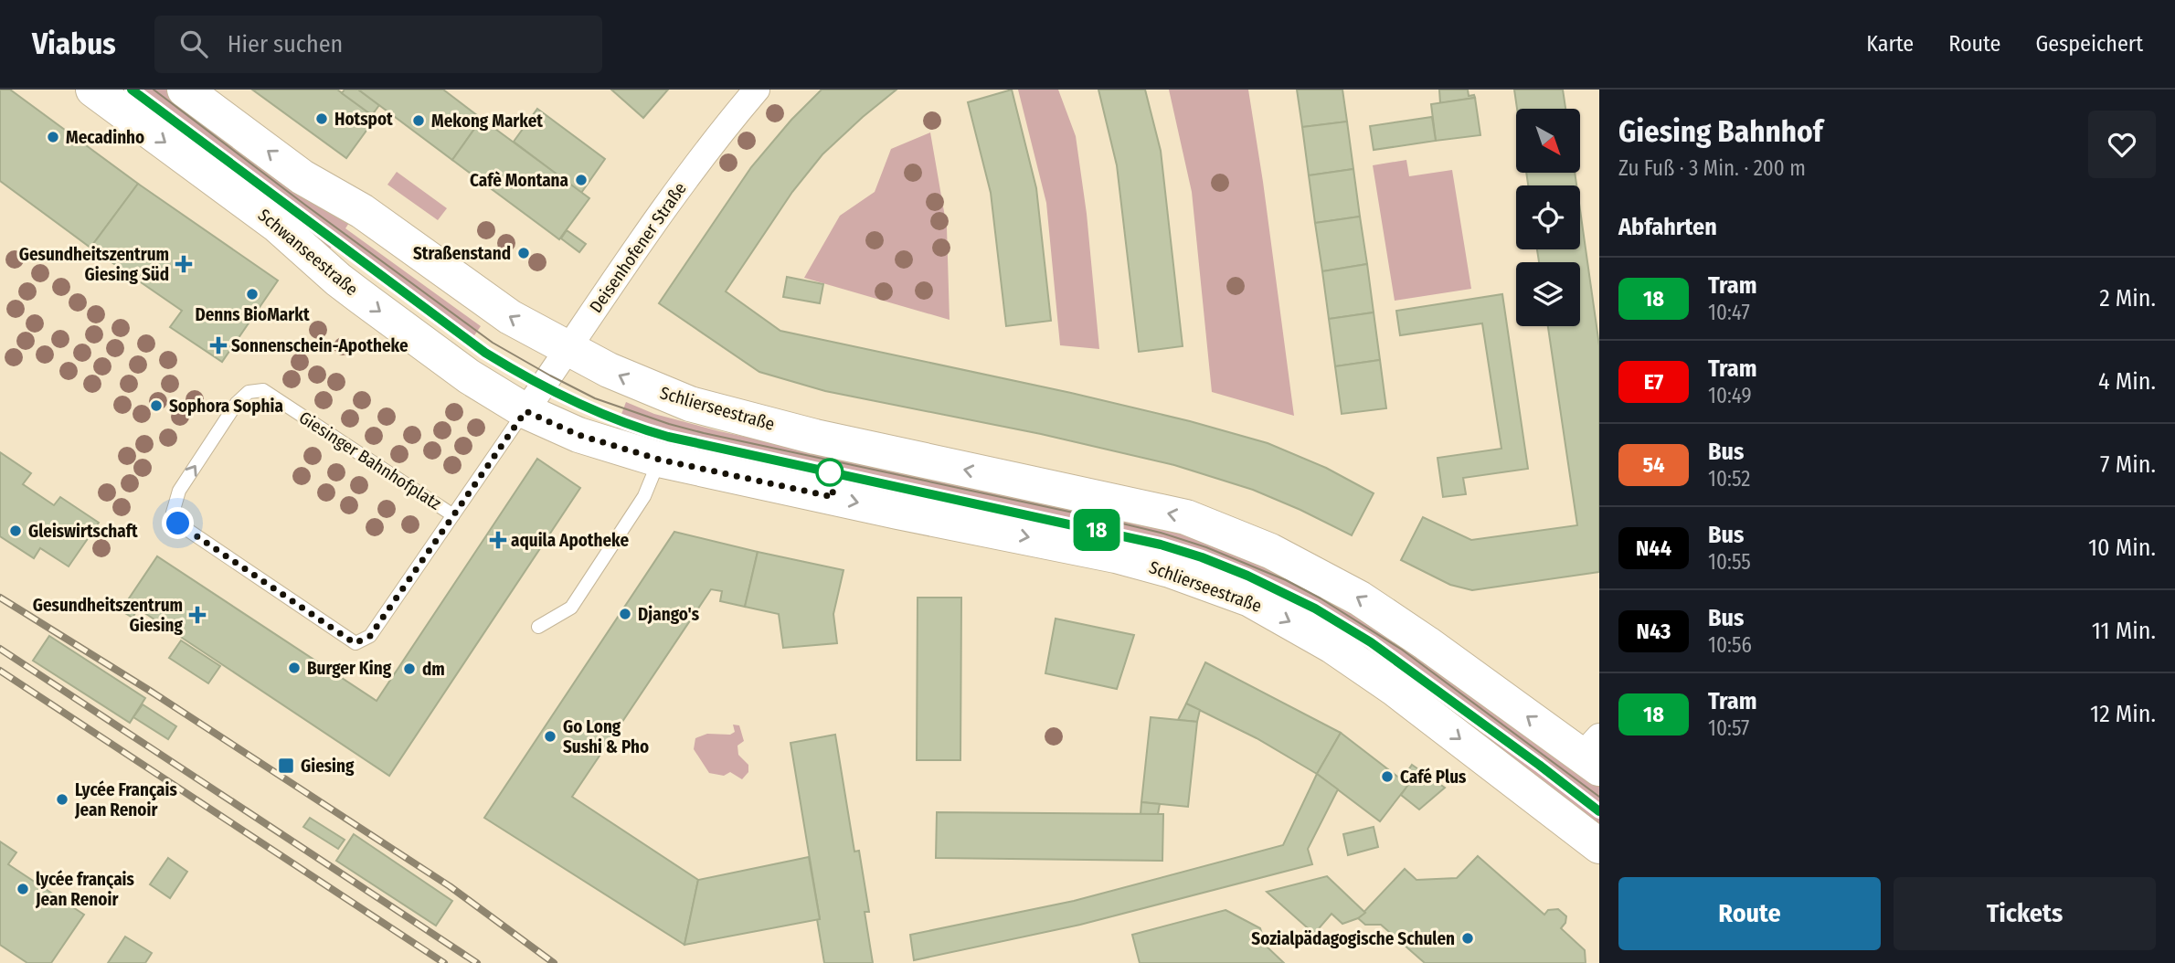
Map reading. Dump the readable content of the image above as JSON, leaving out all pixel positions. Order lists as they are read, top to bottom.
{
  "streets": {
    "main road": ["Schwanseestraße", "Schlierseestraße"],
    "street": ["Deisenhofener Straße"],
    "lane": ["Giesinger Bahnhofplatz"]
  },
  "crossings": [
    ["Deisenhofener Straße", "Schwanseestraße"],
    ["Deisenhofener Straße", "Schlierseestraße"],
    ["Deisenhofener Straße", "Giesinger Bahnhofplatz"],
    ["Schwanseestraße", "Schlierseestraße"],
    ["Schwanseestraße", "Giesinger Bahnhofplatz"],
    ["Schlierseestraße", "Giesinger Bahnhofplatz"]
  ],
  "places": {
    "other": [
      "Hotspot",
      "Mekong Market",
      "Mecadinho",
      "Cafè Montana",
      "Straßenstand",
      "Denns BioMarkt",
      "Sophora Sophia",
      "Gleiswirtschaft",
      "Django's",
      "Burger King",
      "dm",
      "Go Long Sushi & Pho",
      "Café Plus",
      "Lycée Français Jean Renoir",
      "lycée français Jean Renoir",
      "Sozialpädagogische Schulen"
    ],
    "health": [
      "Gesundheitszentrum Giesing Süd",
      "Sonnenschein-Apotheke",
      "aquila Apotheke",
      "Gesundheitszentrum Giesing"
    ],
    "transit": ["Giesing"]
  },
  "lines": ["tram line 18"],
  "north": "bottom right",
  "page": {
    "header": "Viabus",
    "search": "Hier suchen",
    "nav": ["Karte", "Route", "Gespeichert"],
    "on_map": "18",
    "heading": [
      ["Giesing Bahnhof", "Zu Fuß · 3 Min. · 200 m"],
      "Abfahrten"
    ],
    "list": [
      {
        "mark": "18",
        "name": "Tram",
        "note": "10:47",
        "value": "2 Min."
      },
      {
        "mark": "E7",
        "name": "Tram",
        "note": "10:49",
        "value": "4 Min."
      },
      {
        "mark": "54",
        "name": "Bus",
        "note": "10:52",
        "value": "7 Min."
      },
      {
        "mark": "N44",
        "name": "Bus",
        "note": "10:55",
        "value": "10 Min."
      },
      {
        "mark": "N43",
        "name": "Bus",
        "note": "10:56",
        "value": "11 Min."
      },
      {
        "mark": "18",
        "name": "Tram",
        "note": "10:57",
        "value": "12 Min."
      }
    ],
    "buttons": ["Route", "Tickets"]
  }
}
